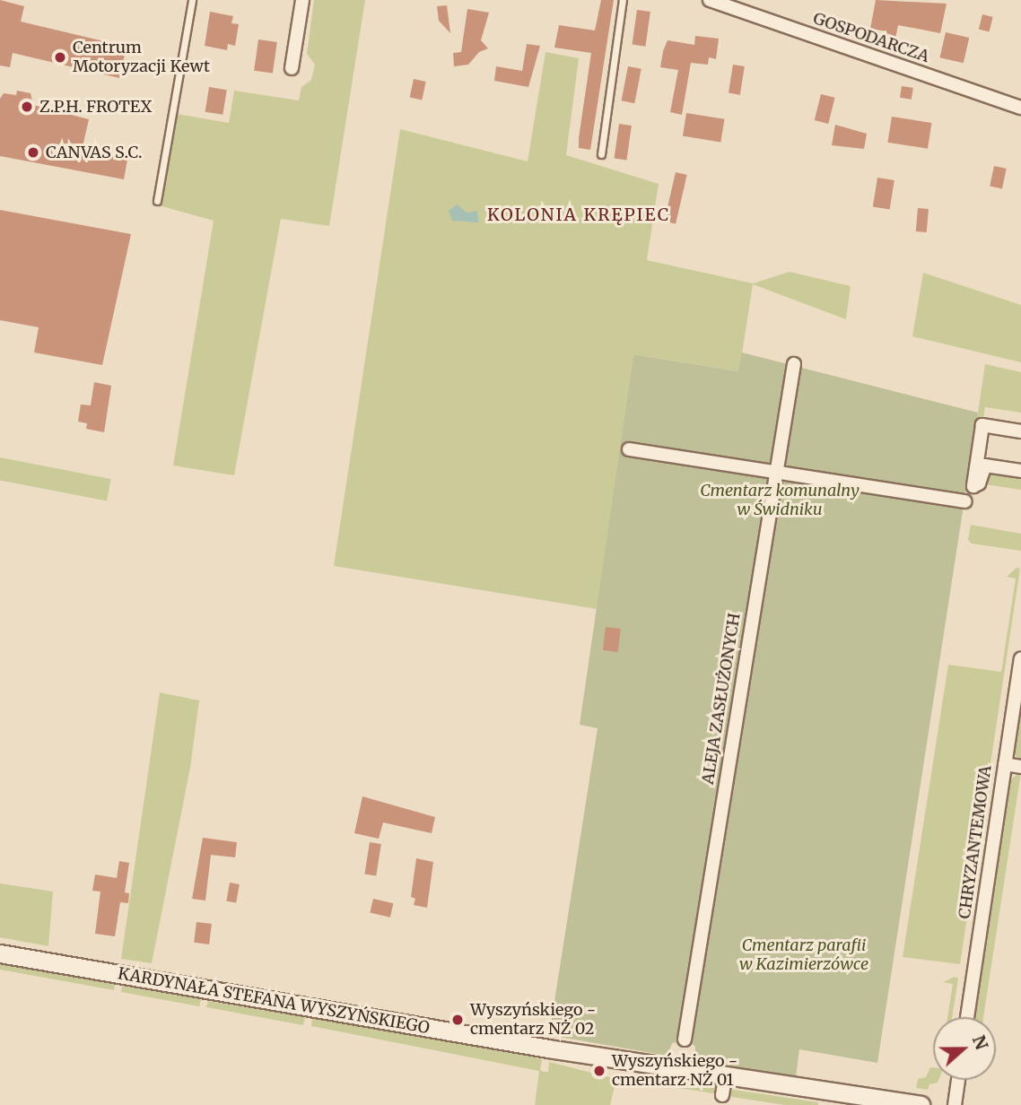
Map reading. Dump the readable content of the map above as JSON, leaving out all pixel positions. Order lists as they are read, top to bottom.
{
  "streets": {
    "street": [
      "GOSPODARCZA",
      "ALEJA ZASŁUŻONYCH",
      "CHRYZANTEMOWA",
      "KARDYNAŁA STEFANA WYSZYŃSKIEGO"
    ]
  },
  "districts": ["KOLONIA KRĘPIEC"],
  "parks": ["Cmentarz komunalny w Świdniku", "Cmentarz parafii w Kazimierzówce"],
  "places": [
    "Centrum Motoryzacji Kewt",
    "Z.P.H. FROTEX",
    "CANVAS S.C.",
    "Wyszyńskiego - cmentarz NŻ 02",
    "Wyszyńskiego - cmentarz NŻ 01"
  ],
  "north": "right"
}
